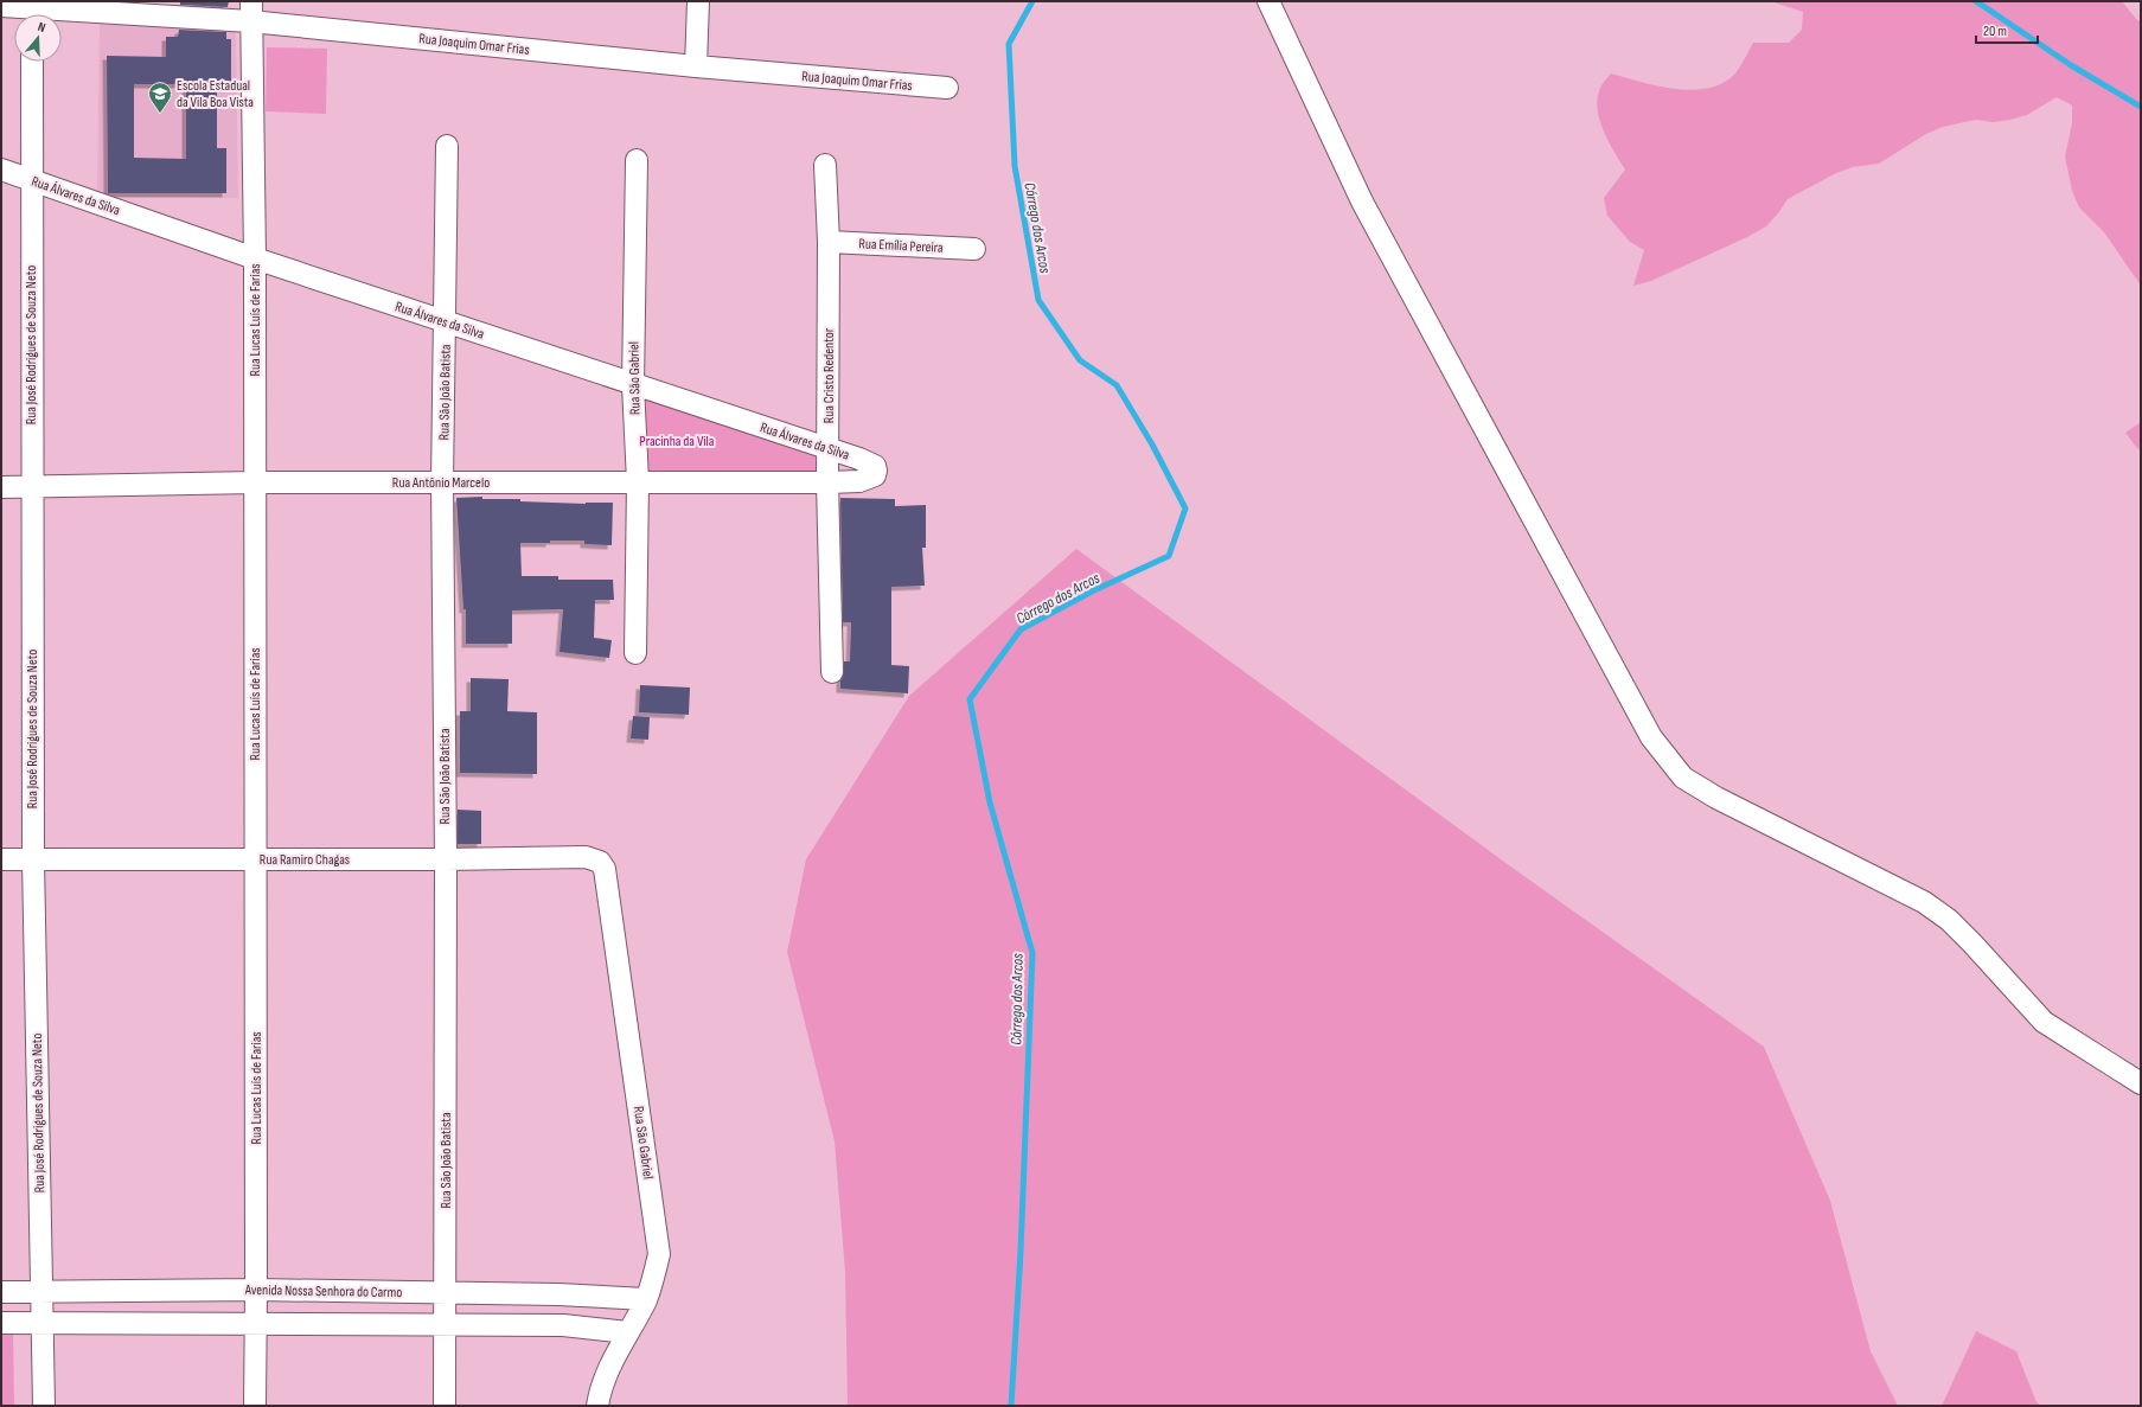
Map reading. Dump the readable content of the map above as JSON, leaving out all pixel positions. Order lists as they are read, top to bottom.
{
  "streets": {
    "street": [
      "Rua Joaquim Omar Frias",
      "Rua Álvares da Silva",
      "Rua Emília Pereira",
      "Rua Lucas Luís de Farias",
      "Rua José Rodrigues de Souza Neto",
      "Rua Cristo Redentor",
      "Rua São Gabriel",
      "Rua São João Batista",
      "Rua Antônio Marcelo",
      "Rua Ramiro Chagas",
      "Avenida Nossa Senhora do Carmo"
    ]
  },
  "crossings": [
    ["Rua Joaquim Omar Frias", "Rua Lucas Luís de Farias"],
    ["Rua Álvares da Silva", "Rua Lucas Luís de Farias"],
    ["Rua Álvares da Silva", "Rua José Rodrigues de Souza Neto"],
    ["Rua Álvares da Silva", "Rua Cristo Redentor"],
    ["Rua Álvares da Silva", "Rua São Gabriel"],
    ["Rua Álvares da Silva", "Rua São João Batista"],
    ["Rua Álvares da Silva", "Rua Antônio Marcelo"],
    ["Rua Emília Pereira", "Rua Cristo Redentor"],
    ["Rua Lucas Luís de Farias", "Rua Antônio Marcelo"],
    ["Rua Lucas Luís de Farias", "Rua Ramiro Chagas"],
    ["Rua Lucas Luís de Farias", "Avenida Nossa Senhora do Carmo"],
    ["Rua José Rodrigues de Souza Neto", "Rua Antônio Marcelo"],
    ["Rua José Rodrigues de Souza Neto", "Rua Ramiro Chagas"],
    ["Rua José Rodrigues de Souza Neto", "Avenida Nossa Senhora do Carmo"],
    ["Rua Cristo Redentor", "Rua Antônio Marcelo"],
    ["Rua São Gabriel", "Rua Antônio Marcelo"],
    ["Rua São Gabriel", "Rua Ramiro Chagas"],
    ["Rua São Gabriel", "Avenida Nossa Senhora do Carmo"],
    ["Rua São João Batista", "Rua Antônio Marcelo"],
    ["Rua São João Batista", "Rua Ramiro Chagas"],
    ["Rua São João Batista", "Avenida Nossa Senhora do Carmo"]
  ],
  "water": ["Córrego dos Arcos"],
  "parks": ["Pracinha da Vila"],
  "places": {
    "school or university": ["Escola Estadual da Vila Boa Vista"]
  },
  "scale_bar": "20 m",
  "north": "top"
}
